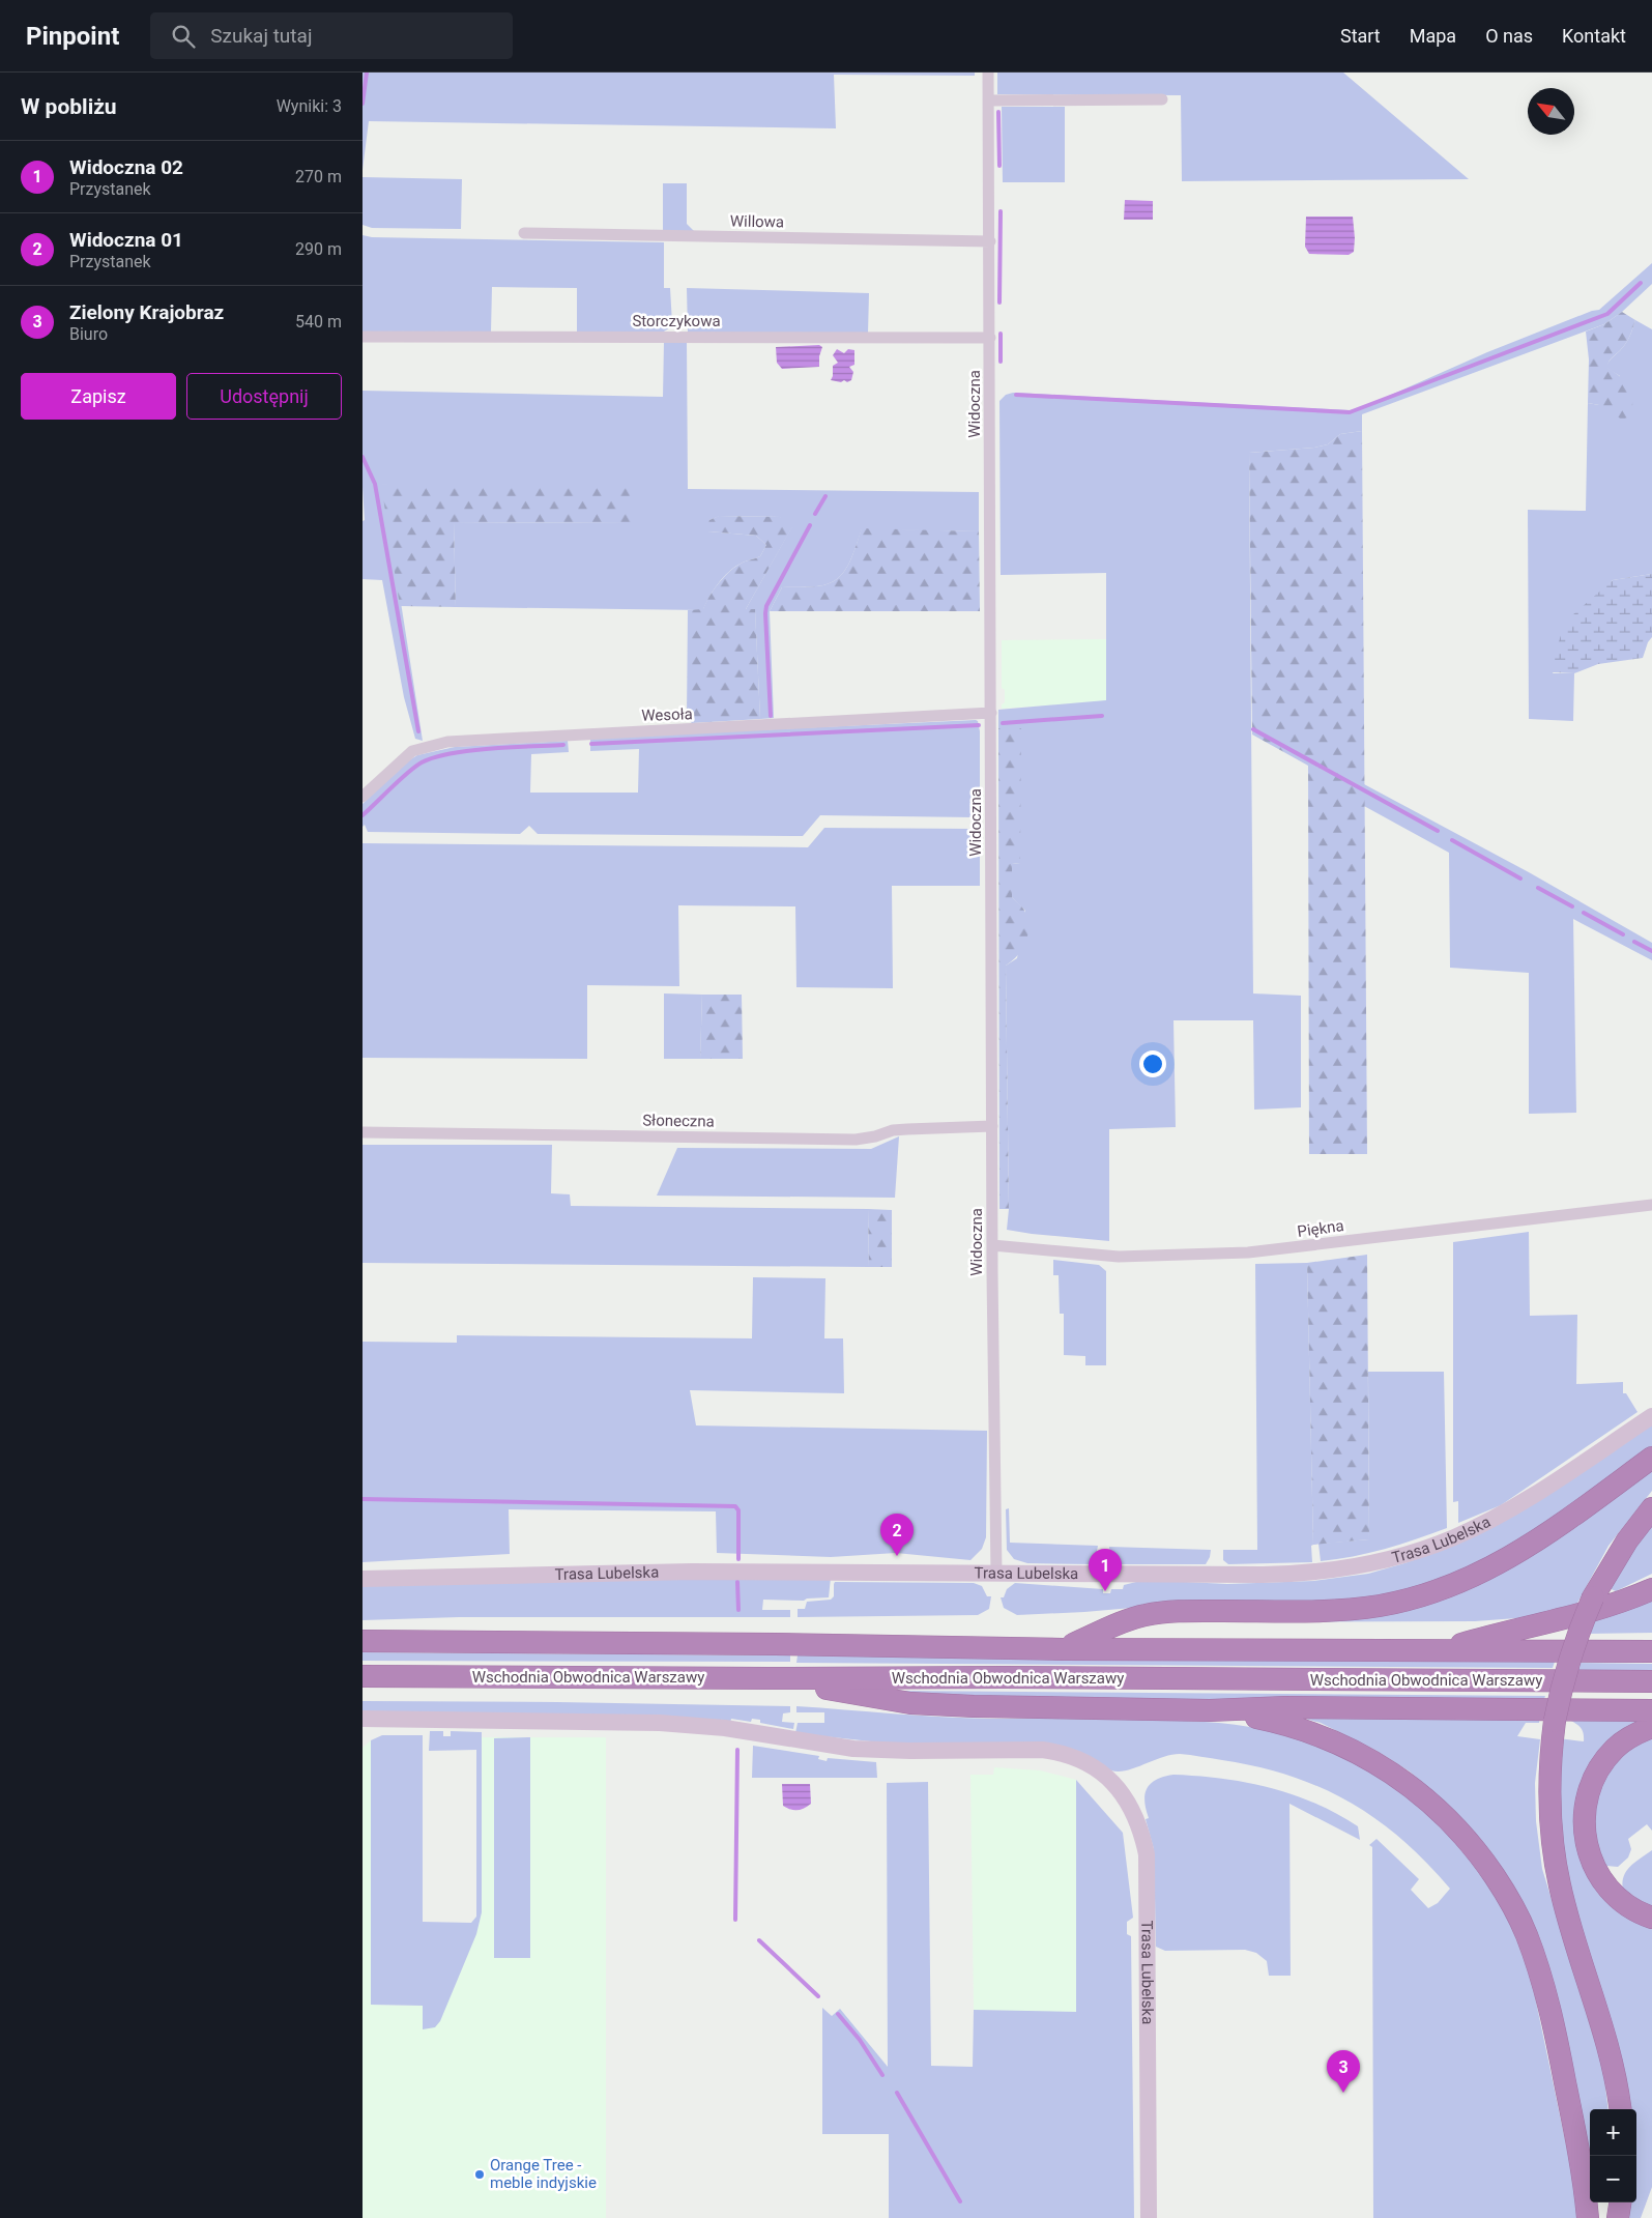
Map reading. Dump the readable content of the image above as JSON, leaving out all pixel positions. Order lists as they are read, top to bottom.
{
  "streets": {
    "highway": ["Wschodnia Obwodnica Warszawy"],
    "street": [
      "Willowa",
      "Storczykowa",
      "Widoczna",
      "Wesoła",
      "Słoneczna",
      "Piękna",
      "Trasa Lubelska"
    ]
  },
  "crossings": [
    ["Willowa", "Widoczna"],
    ["Storczykowa", "Widoczna"],
    ["Widoczna", "Wesoła"],
    ["Widoczna", "Słoneczna"],
    ["Widoczna", "Piękna"],
    ["Widoczna", "Trasa Lubelska"]
  ],
  "places": ["Orange Tree - meble indyjskie"],
  "north": "top left",
  "page": {
    "header": "Pinpoint",
    "search": "Szukaj tutaj",
    "nav": [
      "Start",
      "Mapa",
      "O nas",
      "Kontakt"
    ],
    "heading": ["W pobliżu", "Wyniki: 3"],
    "list": [
      {
        "mark": "1",
        "name": "Widoczna 02",
        "note": "Przystanek",
        "value": "270 m"
      },
      {
        "mark": "2",
        "name": "Widoczna 01",
        "note": "Przystanek",
        "value": "290 m"
      },
      {
        "mark": "3",
        "name": "Zielony Krajobraz",
        "note": "Biuro",
        "value": "540 m"
      }
    ],
    "buttons": ["Zapisz", "Udostępnij"],
    "pins": ["2", "1", "3"],
    "map_buttons": ["+", "−"]
  }
}
